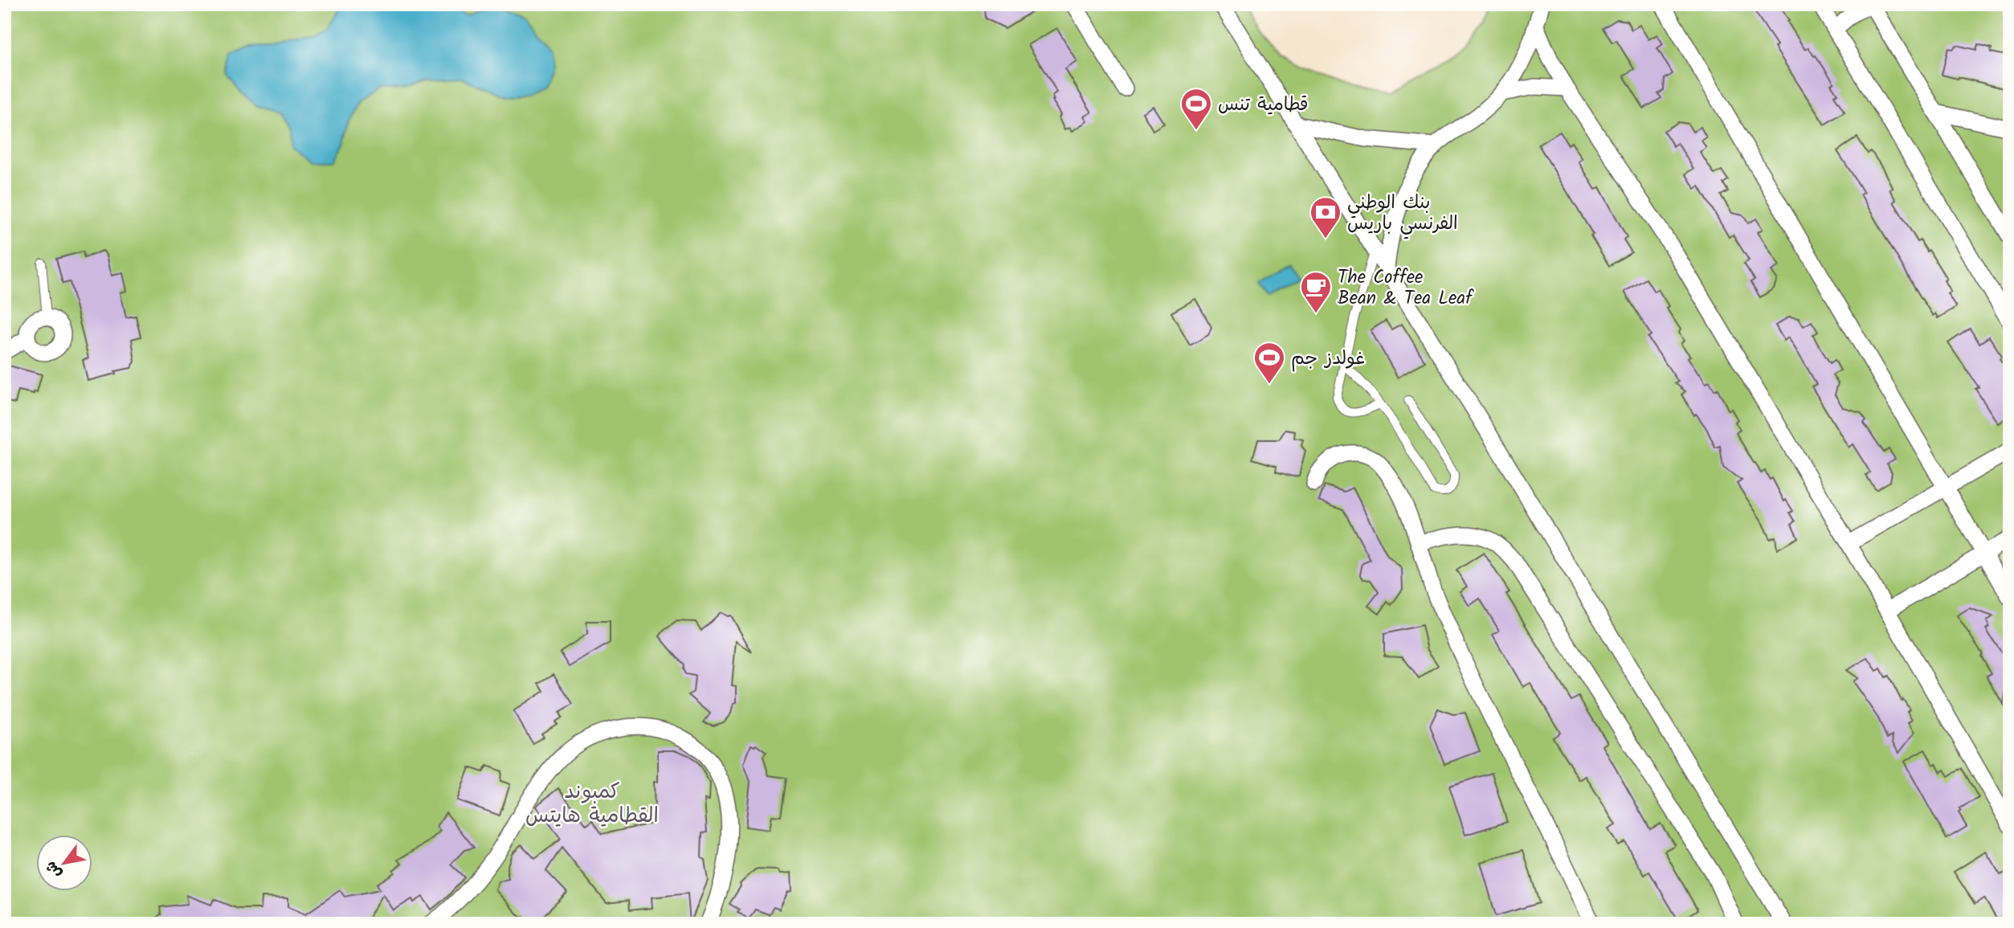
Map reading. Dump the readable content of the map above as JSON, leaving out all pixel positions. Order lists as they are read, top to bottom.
{
  "districts": ["كمبوند القطامية هايتس"],
  "places": {
    "sports": ["قطامية تنس", "غولدز جم"],
    "bank": ["بنك الوطني الفرنسي باريس"],
    "cafe": ["The Coffee Bean & Tea Leaf"]
  },
  "north": "bottom left"
}
